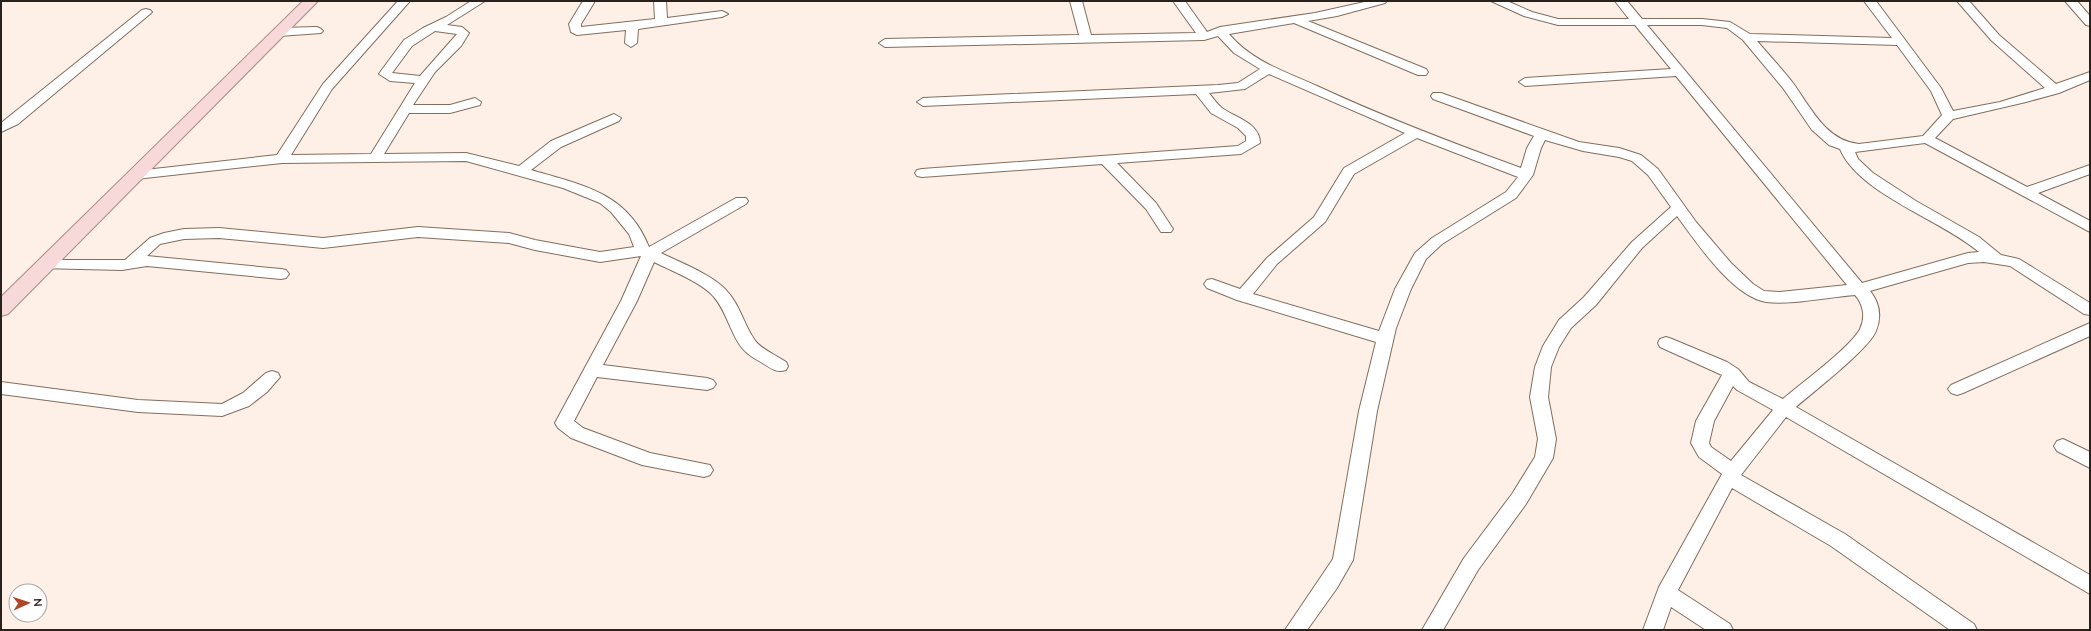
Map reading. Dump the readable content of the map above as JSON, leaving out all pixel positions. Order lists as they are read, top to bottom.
{
  "north": "right"
}
